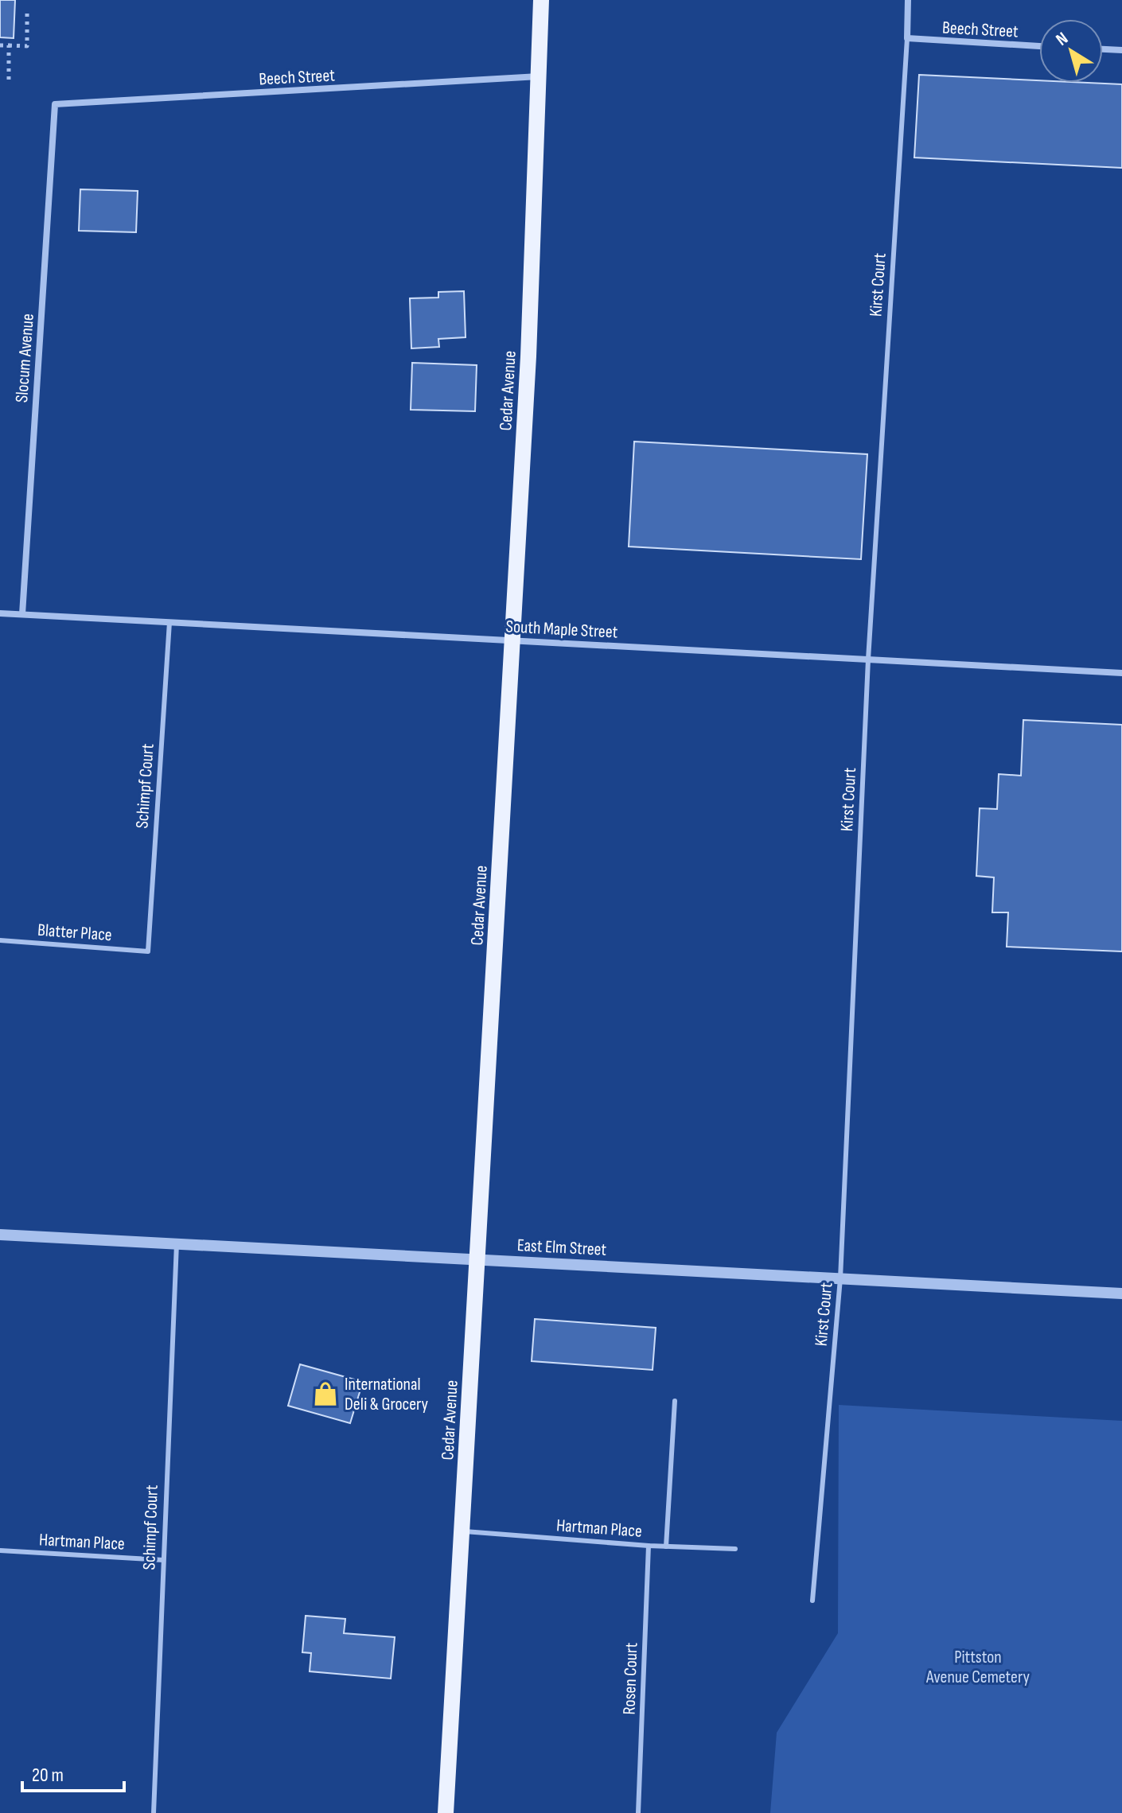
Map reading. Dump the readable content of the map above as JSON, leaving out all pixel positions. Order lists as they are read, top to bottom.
{
  "streets": {
    "main road": ["Cedar Avenue"],
    "street": [
      "Beech Street",
      "Kirst Court",
      "Slocum Avenue",
      "South Maple Street",
      "East Elm Street"
    ],
    "lane": [
      "Schimpf Court",
      "Blatter Place",
      "Hartman Place",
      "Rosen Court"
    ]
  },
  "crossings": [
    ["Beech Street", "Kirst Court"],
    ["Beech Street", "Slocum Avenue"],
    ["Beech Street", "Cedar Avenue"],
    ["Kirst Court", "South Maple Street"],
    ["Kirst Court", "East Elm Street"],
    ["Slocum Avenue", "South Maple Street"],
    ["Cedar Avenue", "South Maple Street"],
    ["Cedar Avenue", "East Elm Street"],
    ["Cedar Avenue", "Hartman Place"],
    ["South Maple Street", "Schimpf Court"],
    ["Schimpf Court", "Blatter Place"],
    ["Schimpf Court", "East Elm Street"],
    ["Schimpf Court", "Hartman Place"],
    ["Hartman Place", "Rosen Court"]
  ],
  "parks": ["Pittston Avenue Cemetery"],
  "places": {
    "shop": ["International Deli & Grocery"]
  },
  "scale_bar": "20 m",
  "north": "top left"
}
